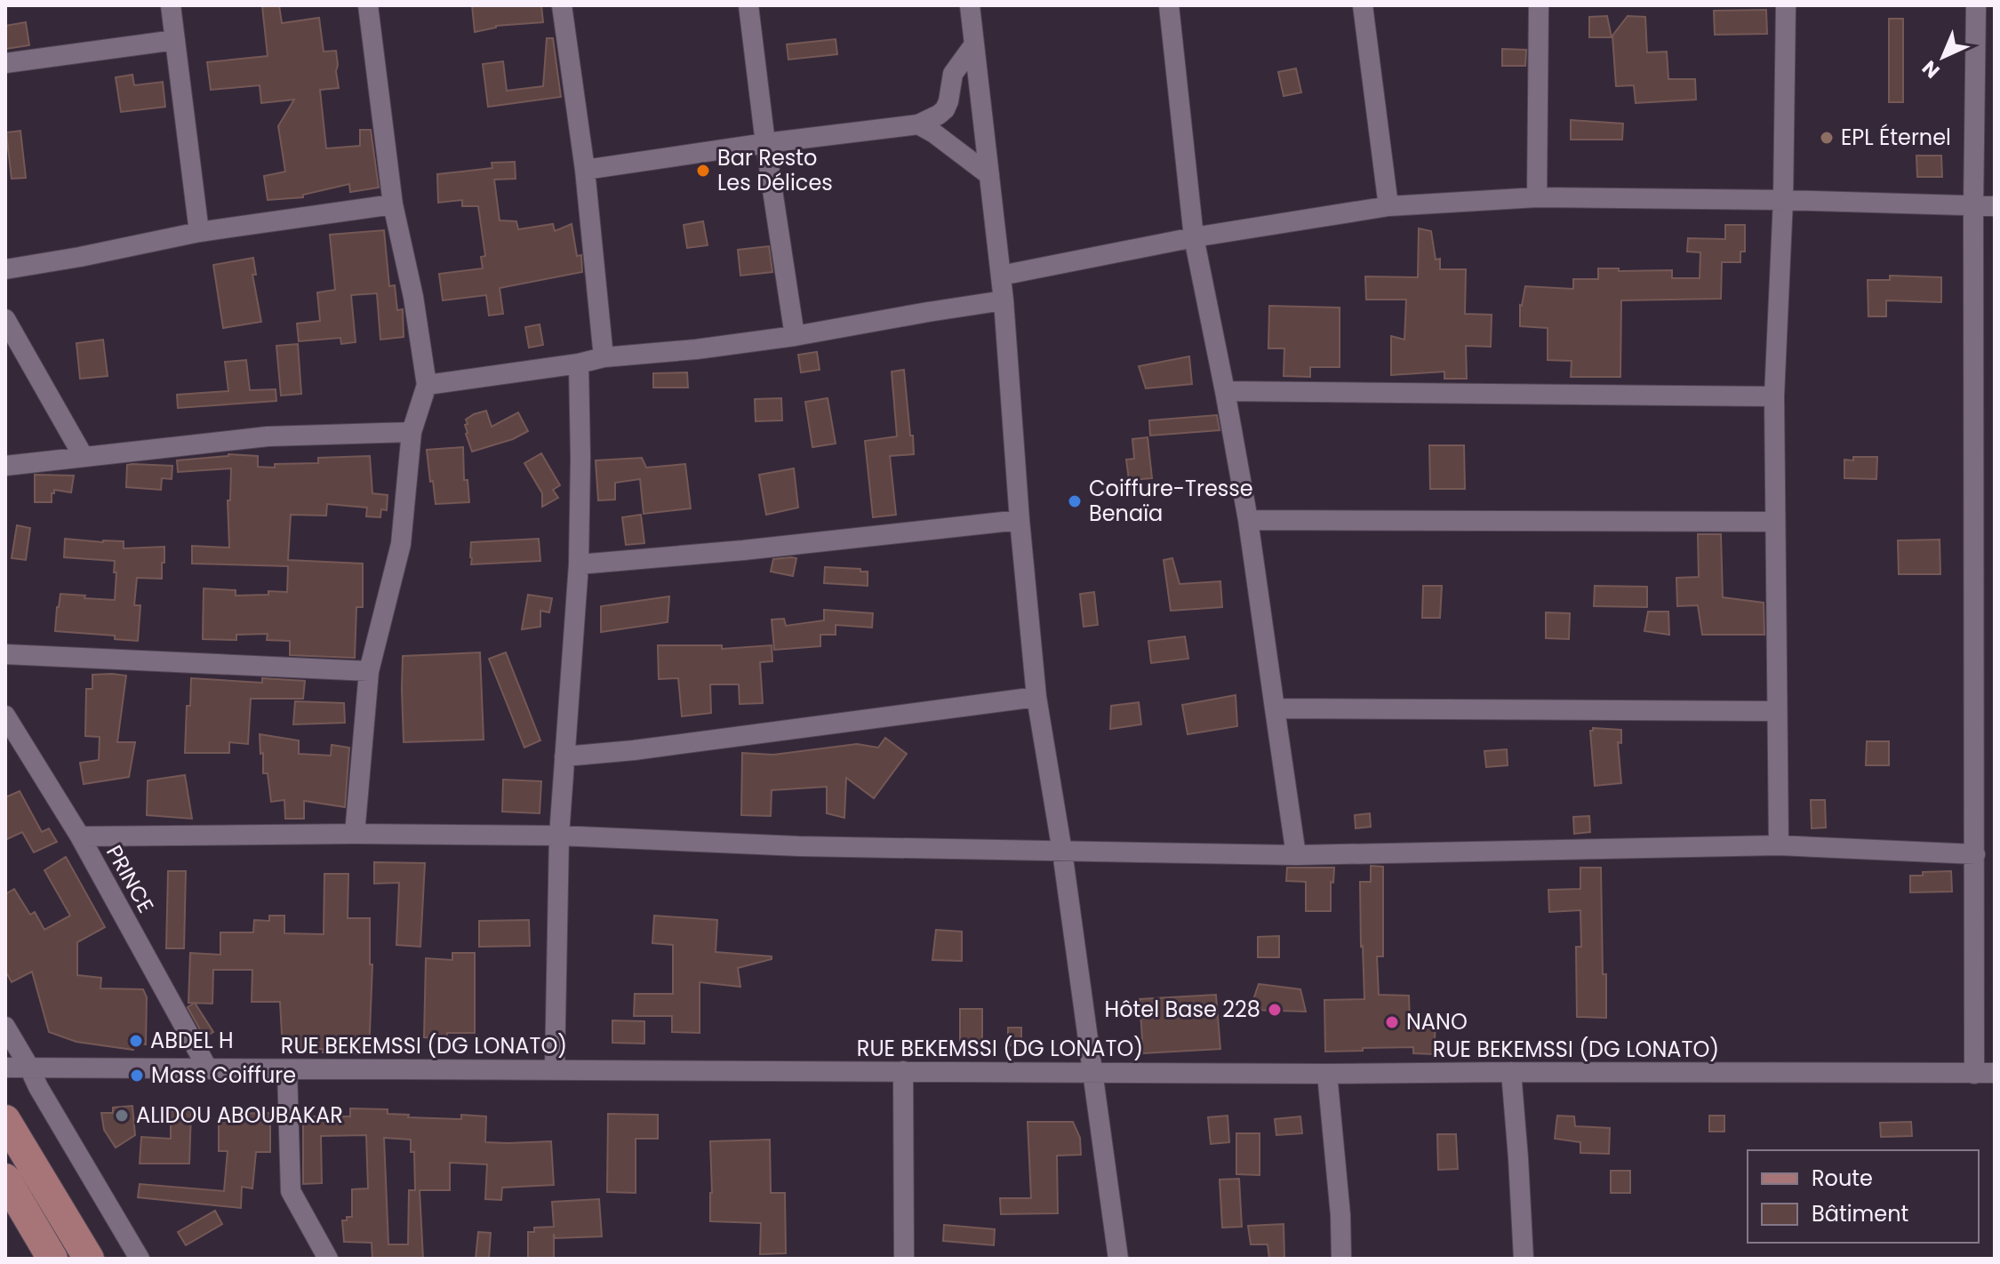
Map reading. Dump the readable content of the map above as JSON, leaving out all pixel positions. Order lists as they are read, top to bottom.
{
  "streets": {
    "street": ["PRINCE", "RUE BEKEMSSI (DG LONATO)"]
  },
  "crossings": [
    ["PRINCE", "RUE BEKEMSSI (DG LONATO)"]
  ],
  "places": [
    "EPL Éternel",
    "Bar Resto Les Délices",
    "Coiffure-Tresse Benaïa",
    "Hôtel Base 228",
    "NANO",
    "ABDEL H",
    "Mass Coiffure",
    "ALIDOU ABOUBAKAR"
  ],
  "legend": ["Route", "Bâtiment"],
  "north": "bottom left"
}
